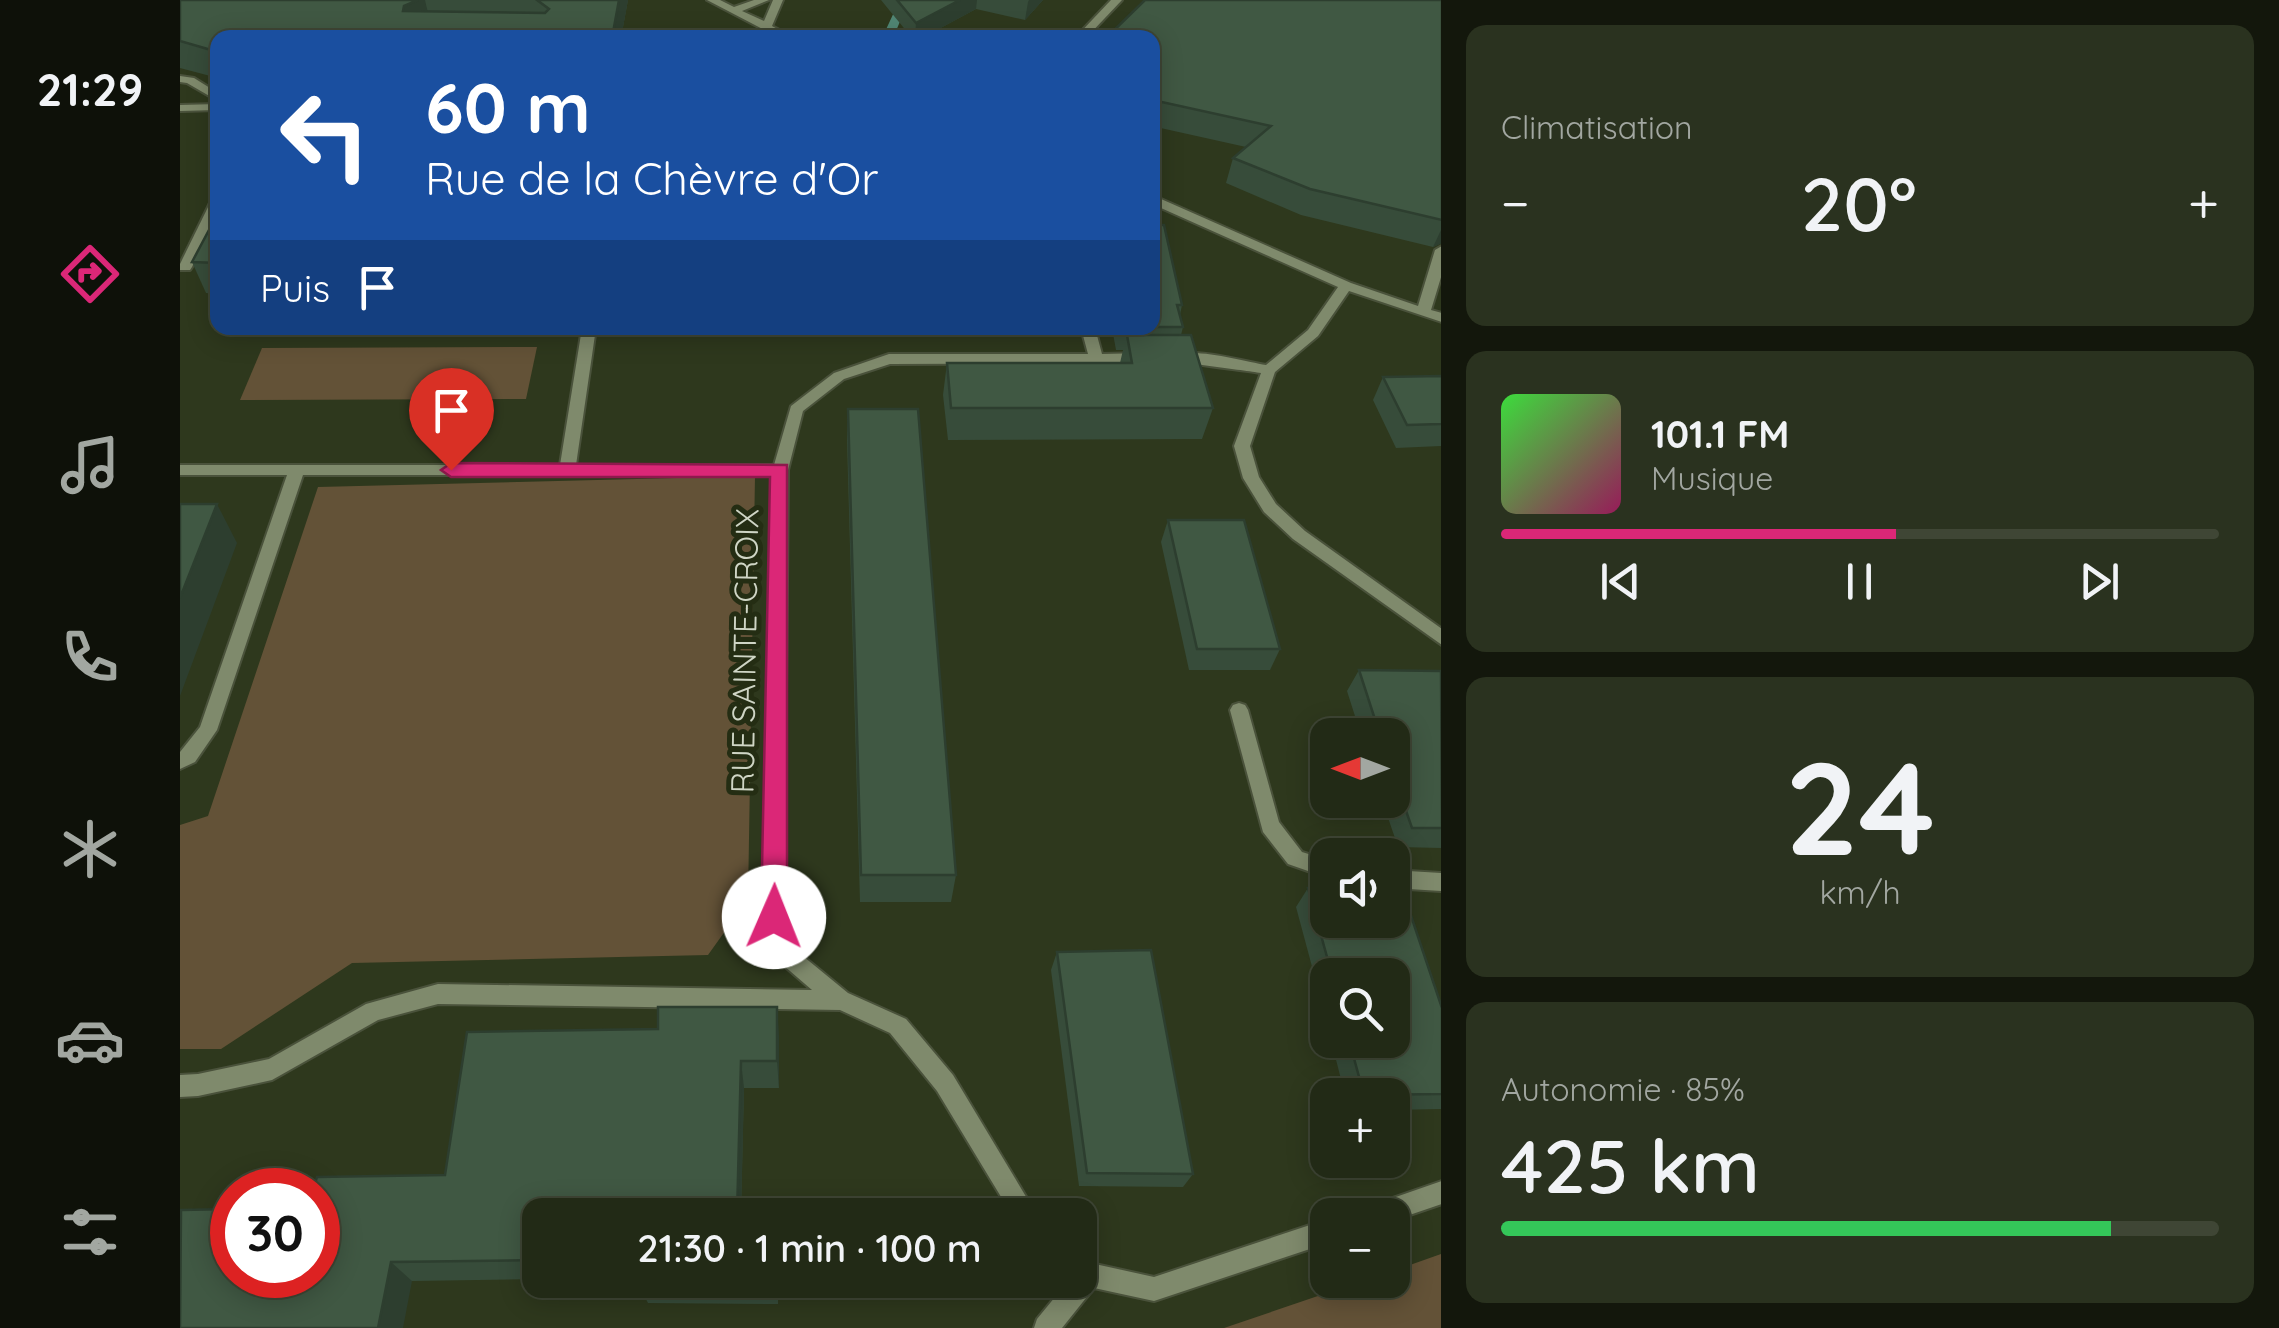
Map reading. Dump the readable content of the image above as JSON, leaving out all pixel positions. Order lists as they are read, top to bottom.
{
  "streets": {
    "street": ["RUE SAINTE-CROIX"]
  },
  "north": "left",
  "page": {
    "tabs": "21:29",
    "tile": [
      "Climatisation",
      ["24", "km/h"],
      ["Autonomie · 85%", "425 km"]
    ],
    "turn": ["60 m", "Rue de la Chèvre d'Or"],
    "heat": ["−", "20°", "+"],
    "then": "Puis",
    "song": ["101.1 FM", "Musique"],
    "map_buttons": ["+", "−"],
    "limit": "30",
    "trip": "21:30 · 1 min · 100 m"
  }
}
